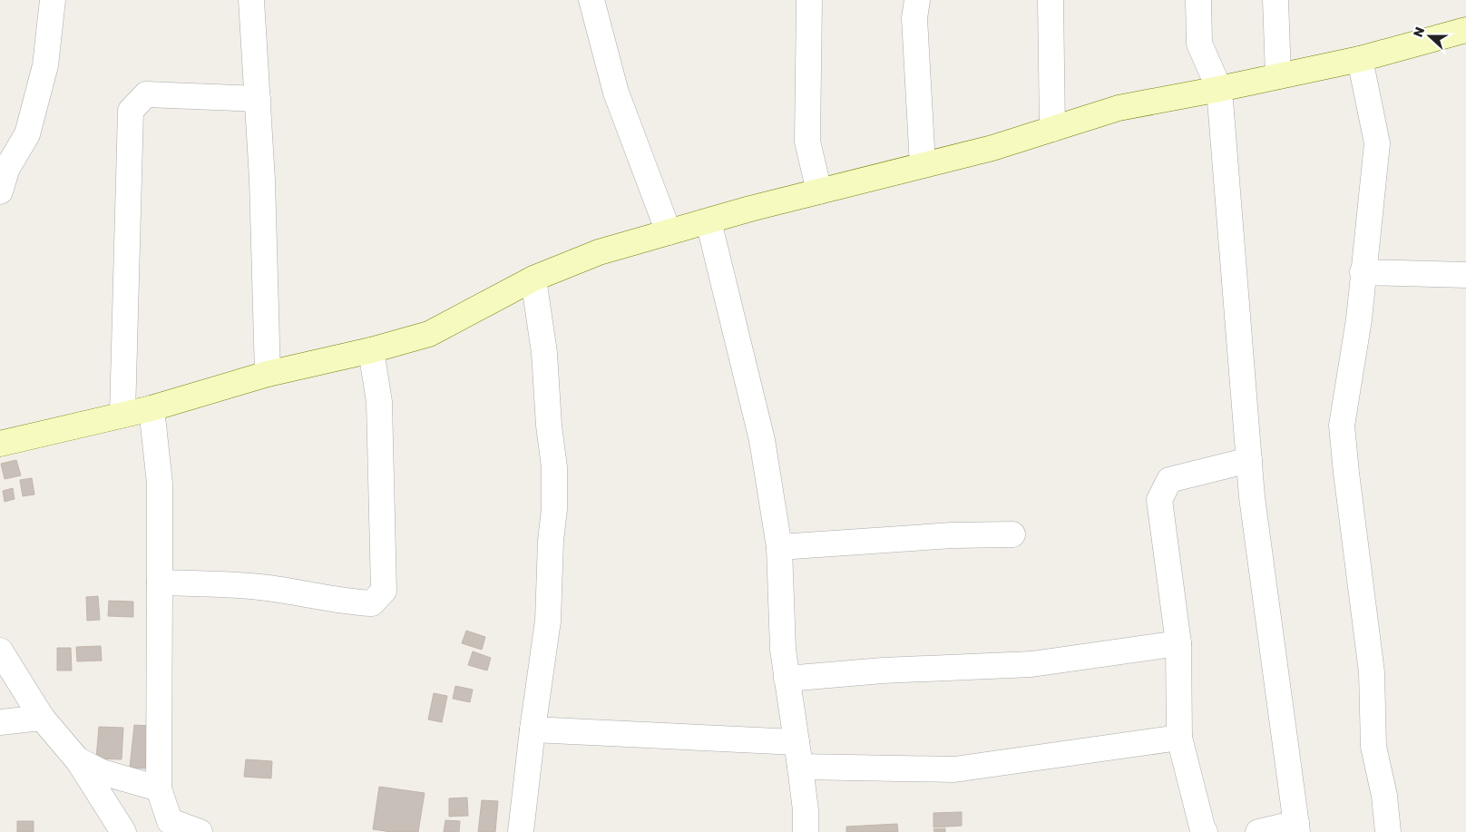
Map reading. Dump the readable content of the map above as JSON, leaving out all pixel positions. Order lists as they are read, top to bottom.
{
  "north": "left"
}
